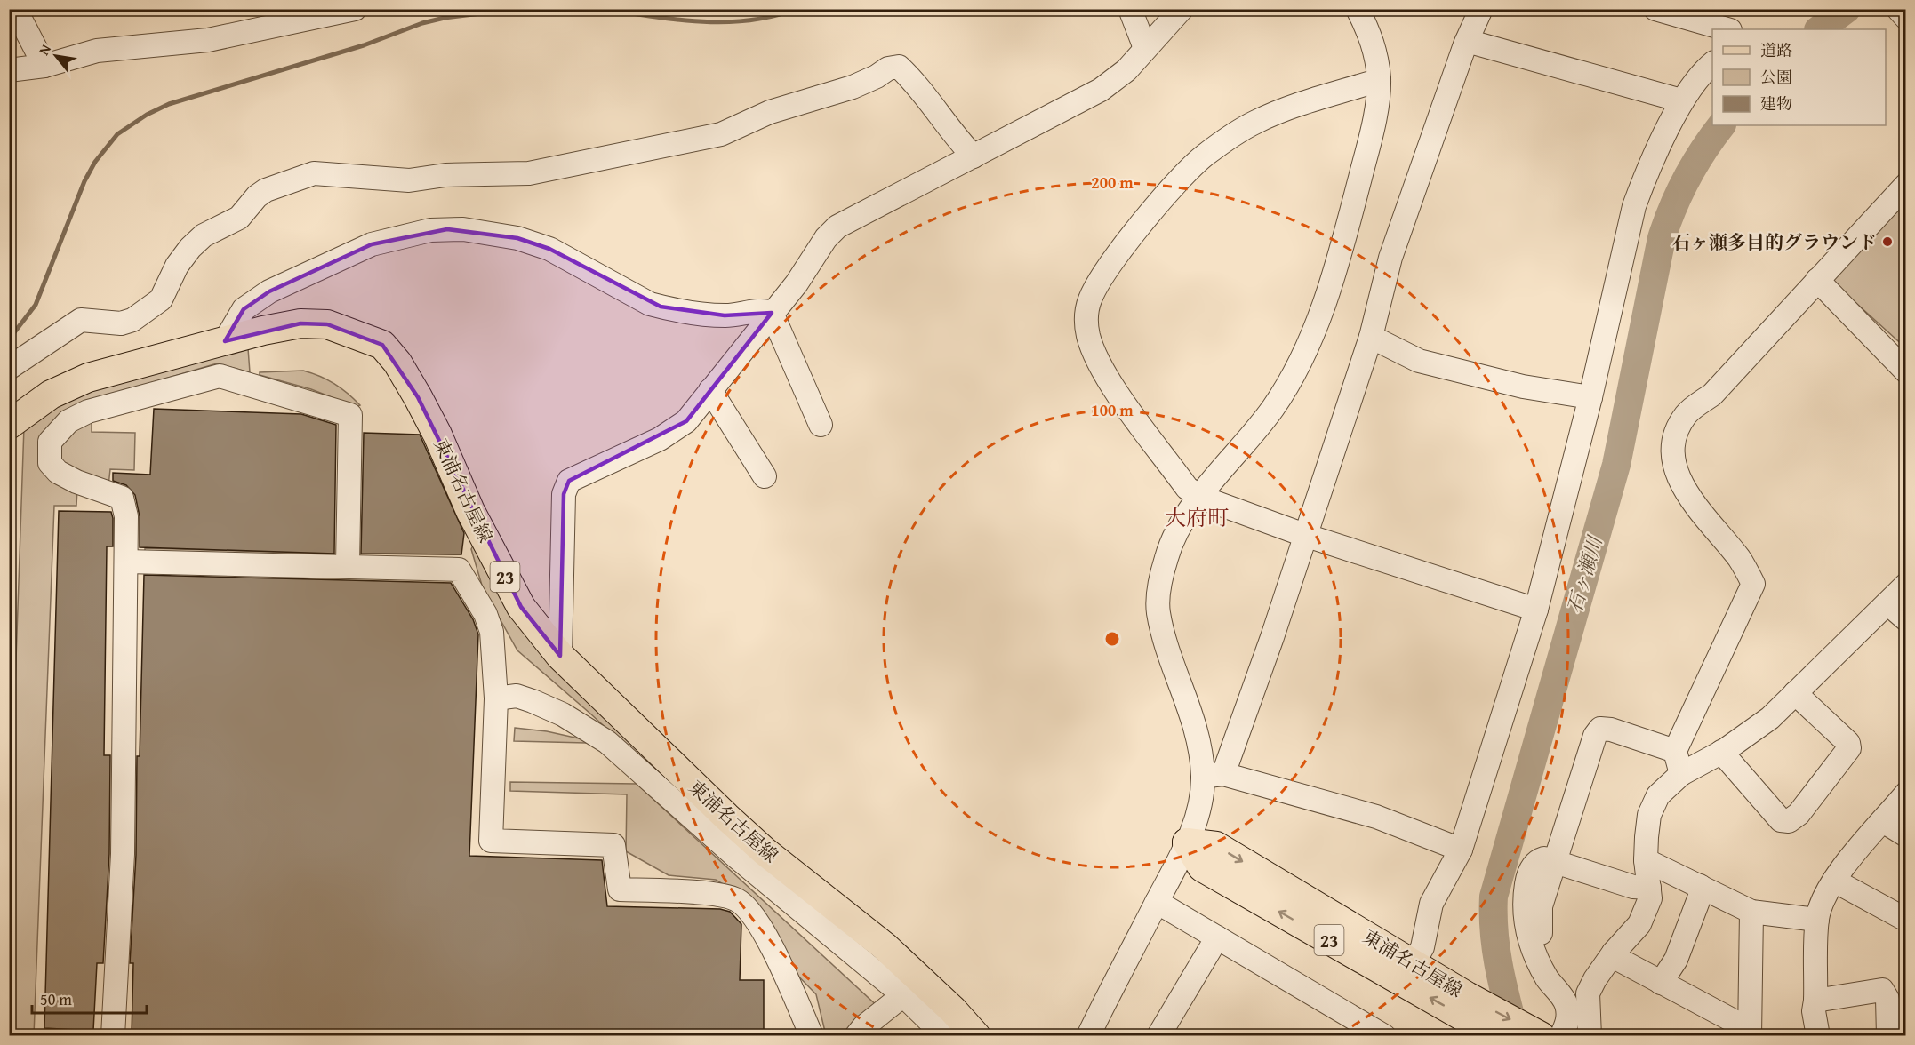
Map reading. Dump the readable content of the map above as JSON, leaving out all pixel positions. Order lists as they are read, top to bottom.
{
  "streets": {
    "main road": ["東浦名古屋線", "23"]
  },
  "districts": ["大府町"],
  "water": ["石ヶ瀬川"],
  "places": ["石ヶ瀬多目的グラウンド"],
  "legend": ["道路", "公園", "建物"],
  "scale_bar": "50 m",
  "north": "top left",
  "rings": ["200 m", "100 m"]
}
